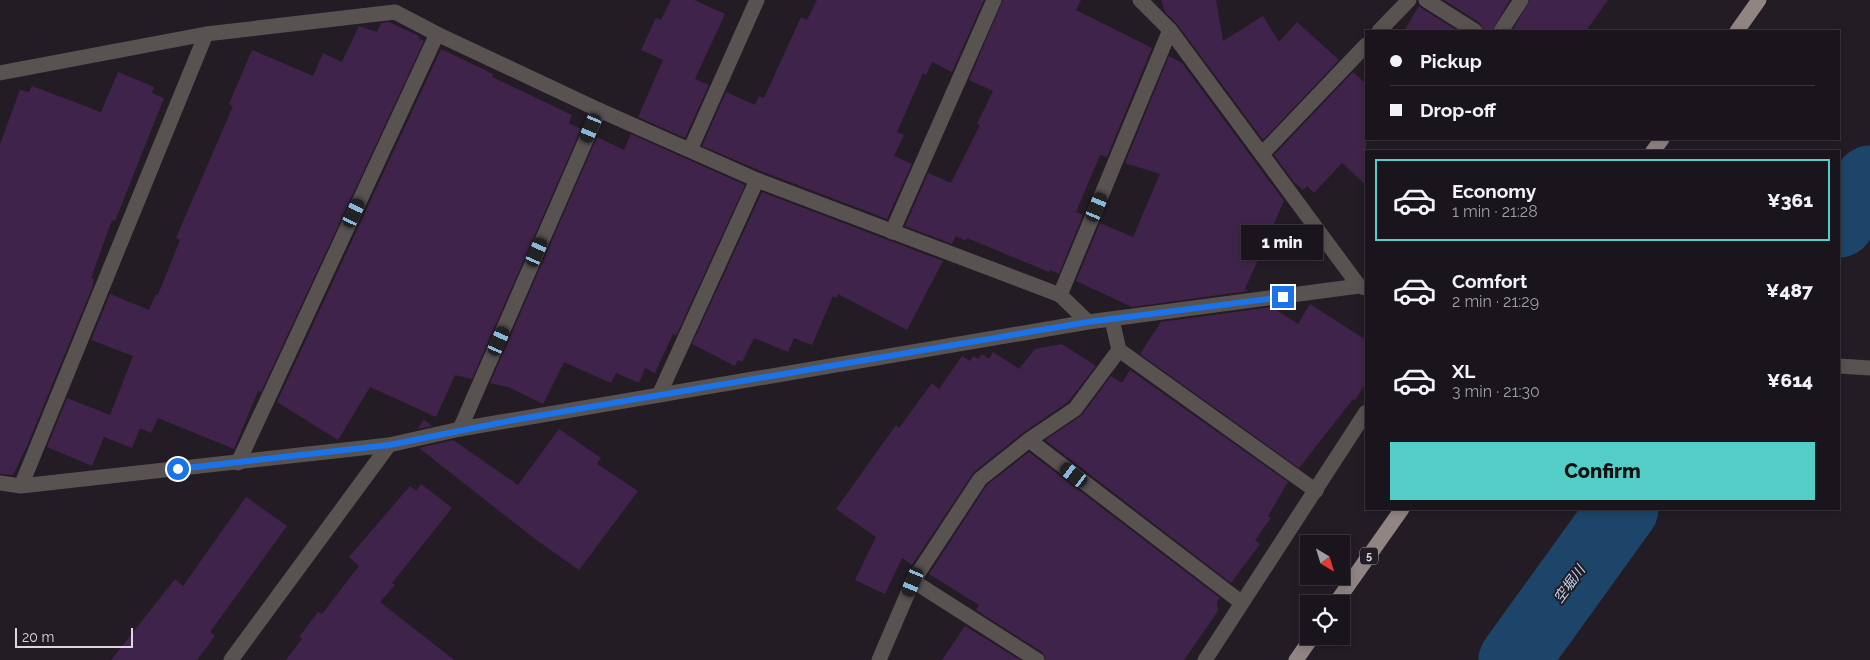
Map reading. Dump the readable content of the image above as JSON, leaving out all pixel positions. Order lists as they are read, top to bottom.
{
  "streets": {
    "main road": ["5"]
  },
  "water": ["空堀川"],
  "scale_bar": "20 m",
  "north": "bottom right",
  "page": {
    "banner": ["Pickup", "Drop-off"],
    "list": [
      {
        "name": "Economy",
        "note": "1 min · 21:28",
        "value": "¥361"
      },
      {
        "name": "Comfort",
        "note": "2 min · 21:29",
        "value": "¥487"
      },
      {
        "name": "XL",
        "note": "3 min · 21:30",
        "value": "¥614"
      }
    ],
    "bubble": "1 min",
    "buttons": "Confirm",
    "scale": "20 m"
  }
}
